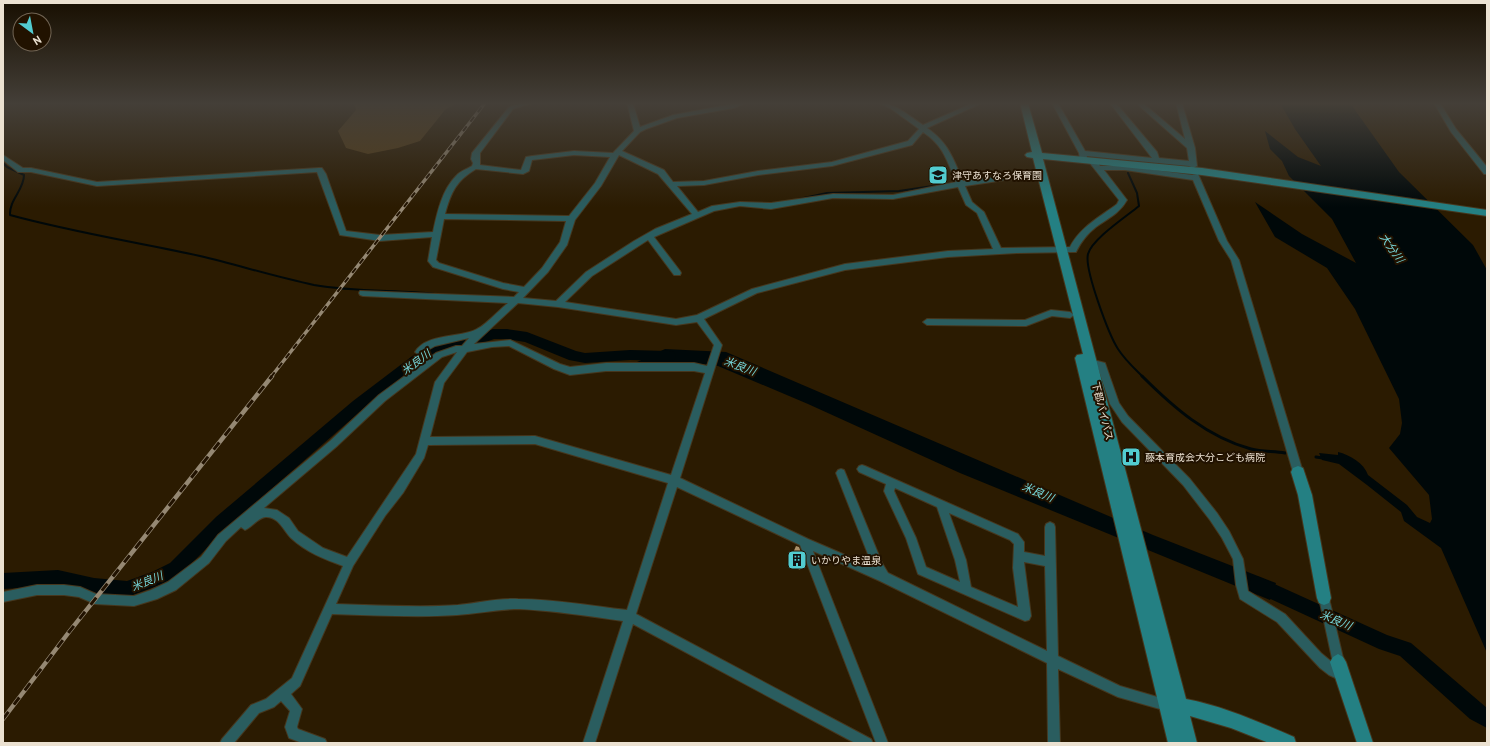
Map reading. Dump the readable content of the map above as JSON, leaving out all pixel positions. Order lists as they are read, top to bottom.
{
  "streets": {
    "street": ["下郡バイパス"]
  },
  "water": ["大分川", "米良川"],
  "places": {
    "school or university": ["津守あすなろ保育園"],
    "hospital": ["藤本育成会大分こども病院"],
    "building": ["いかりやま温泉"]
  },
  "north": "bottom right"
}
